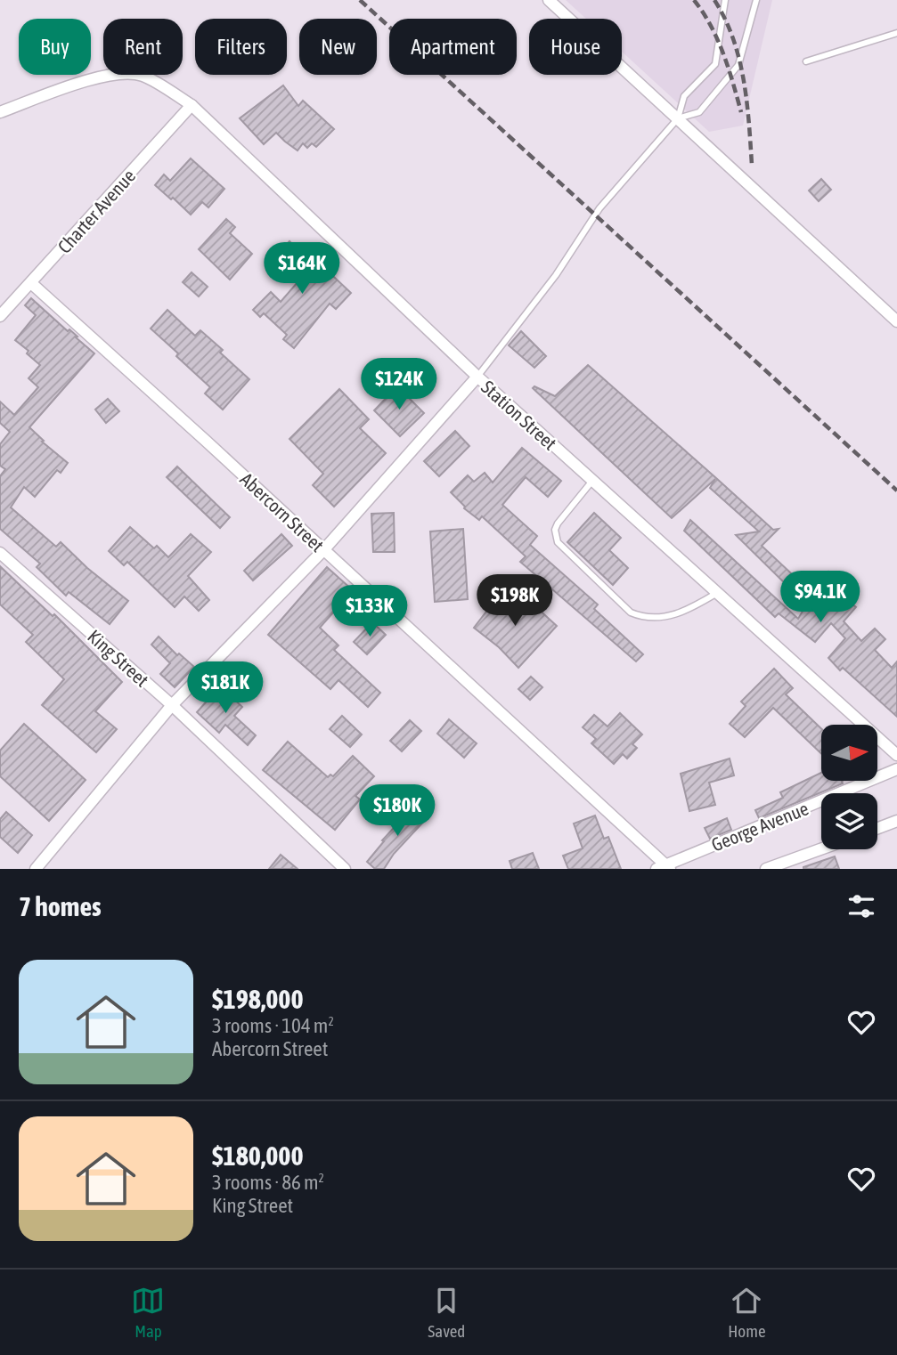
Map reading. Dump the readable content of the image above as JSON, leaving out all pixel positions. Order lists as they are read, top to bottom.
{
  "streets": {
    "street": [
      "Charter Avenue",
      "Station Street",
      "Abercorn Street",
      "King Street",
      "George Avenue"
    ]
  },
  "crossings": [
    ["Charter Avenue", "Station Street"],
    ["Charter Avenue", "Abercorn Street"],
    ["Abercorn Street", "George Avenue"]
  ],
  "north": "right",
  "page": {
    "chip": [
      "Buy",
      "Rent",
      "Filters",
      "New",
      "Apartment",
      "House"
    ],
    "price": [
      "$164K",
      "$124K",
      "$94.1K",
      "$198K",
      "$133K",
      "$181K",
      "$180K"
    ],
    "heading": "7 homes",
    "list": [
      {
        "name": "$198,000",
        "note": "3 rooms · 104 m² · Abercorn Street"
      },
      {
        "name": "$180,000",
        "note": "3 rooms · 86 m² · King Street"
      }
    ],
    "tabs": ["Map", "Saved", "Home"]
  }
}
